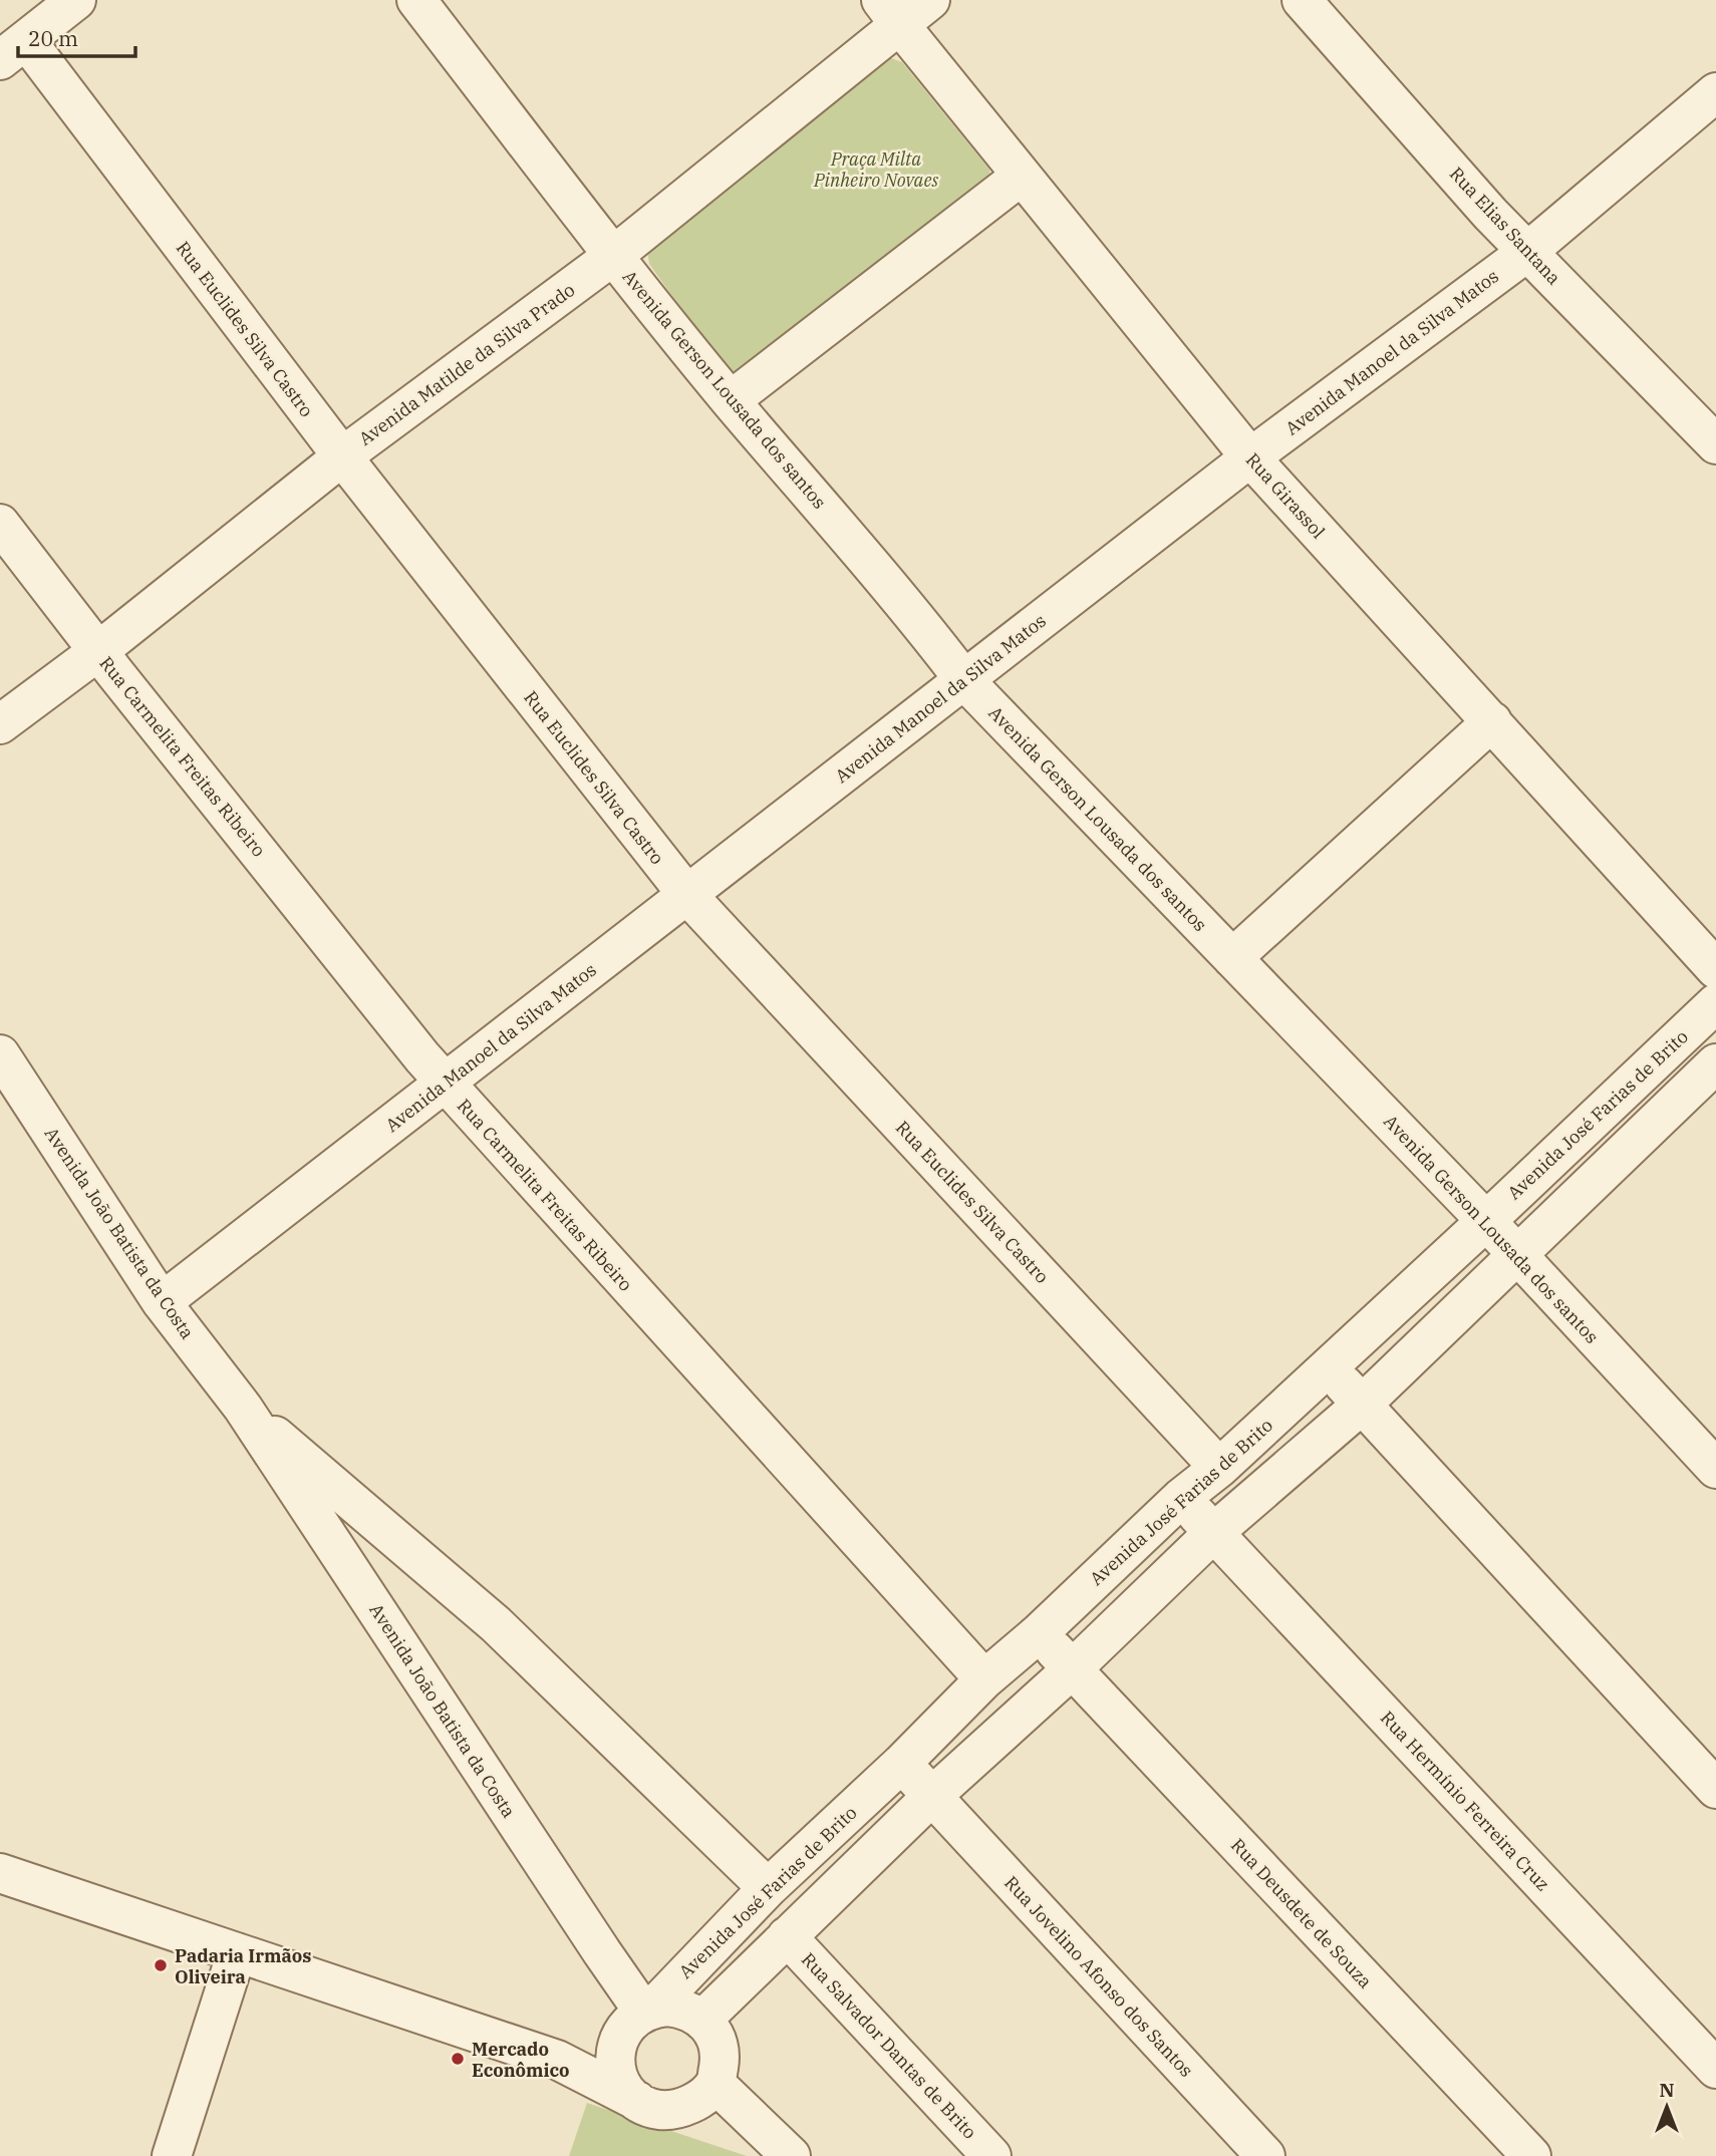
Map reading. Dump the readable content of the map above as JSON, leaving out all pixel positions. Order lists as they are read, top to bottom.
{
  "streets": {
    "street": [
      "Rua Elias Santana",
      "Rua Euclides Silva Castro",
      "Avenida Manoel da Silva Matos",
      "Avenida Matilde da Silva Prado",
      "Avenida Gerson Lousada dos santos",
      "Rua Girassol",
      "Rua Carmelita Freitas Ribeiro",
      "Avenida José Farias de Brito",
      "Avenida João Batista da Costa",
      "Rua Hermínio Ferreira Cruz",
      "Rua Deusdete de Souza",
      "Rua Jovelino Afonso dos Santos",
      "Rua Salvador Dantas de Brito"
    ]
  },
  "crossings": [
    ["Rua Elias Santana", "Avenida Manoel da Silva Matos"],
    ["Rua Euclides Silva Castro", "Avenida Manoel da Silva Matos"],
    ["Rua Euclides Silva Castro", "Avenida Matilde da Silva Prado"],
    ["Rua Euclides Silva Castro", "Avenida José Farias de Brito"],
    ["Avenida Manoel da Silva Matos", "Avenida Gerson Lousada dos santos"],
    ["Avenida Manoel da Silva Matos", "Rua Girassol"],
    ["Avenida Manoel da Silva Matos", "Rua Carmelita Freitas Ribeiro"],
    ["Avenida Manoel da Silva Matos", "Avenida João Batista da Costa"],
    ["Avenida Matilde da Silva Prado", "Avenida Gerson Lousada dos santos"],
    ["Avenida Matilde da Silva Prado", "Rua Girassol"],
    ["Avenida Matilde da Silva Prado", "Rua Carmelita Freitas Ribeiro"],
    ["Avenida Gerson Lousada dos santos", "Avenida José Farias de Brito"],
    ["Rua Carmelita Freitas Ribeiro", "Avenida José Farias de Brito"],
    ["Avenida José Farias de Brito", "Avenida João Batista da Costa"],
    ["Avenida José Farias de Brito", "Rua Hermínio Ferreira Cruz"],
    ["Avenida José Farias de Brito", "Rua Deusdete de Souza"],
    ["Avenida José Farias de Brito", "Rua Jovelino Afonso dos Santos"]
  ],
  "parks": ["Praça Milta Pinheiro Novaes"],
  "places": ["Padaria Irmãos Oliveira", "Mercado Econômico"],
  "scale_bar": "20 m",
  "north": "top"
}
